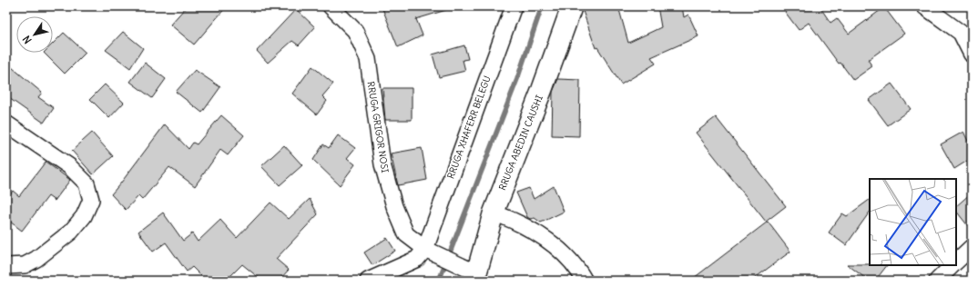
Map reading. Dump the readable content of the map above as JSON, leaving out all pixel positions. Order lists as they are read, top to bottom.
{
  "streets": {
    "main road": ["RRUGA ABEDIN CAUSHI"],
    "street": ["RRUGA GRIGOR NOSI", "RRUGA XHAFERR BELEGU"]
  },
  "crossings": [
    ["RRUGA GRIGOR NOSI", "RRUGA XHAFERR BELEGU"],
    ["RRUGA GRIGOR NOSI", "RRUGA ABEDIN CAUSHI"]
  ],
  "north": "bottom left"
}
